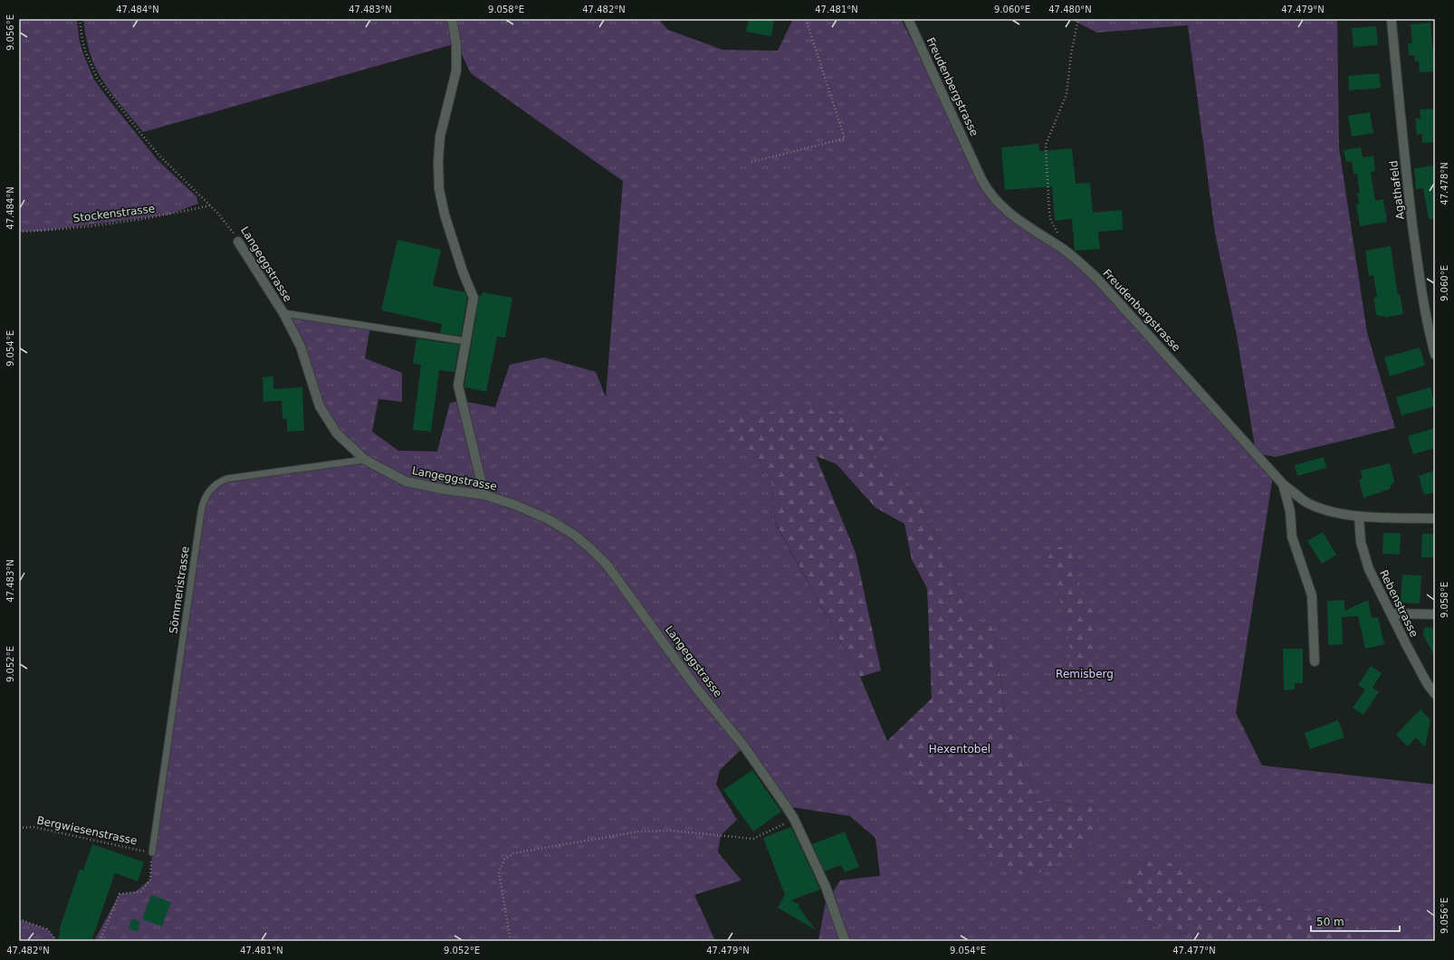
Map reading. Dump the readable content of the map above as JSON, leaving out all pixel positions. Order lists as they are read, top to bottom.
{
  "streets": {
    "street": [
      "Freudenbergstrasse",
      "Agathafeld",
      "Langeggstrasse",
      "Rebenstrasse"
    ],
    "lane": ["Sömmeristrasse"],
    "path": ["Stockenstrasse", "Bergwiesenstrasse"]
  },
  "crossings": [
    ["Freudenbergstrasse", "Rebenstrasse"],
    ["Stockenstrasse", "Langeggstrasse"],
    ["Langeggstrasse", "Sömmeristrasse"],
    ["Sömmeristrasse", "Bergwiesenstrasse"]
  ],
  "parks": ["Remisberg", "Hexentobel"],
  "scale_bar": "50 m",
  "coordinates": [
    "47.484°N",
    "47.483°N",
    "9.058°E",
    "47.482°N",
    "47.481°N",
    "9.060°E",
    "47.480°N",
    "47.479°N",
    "9.056°E",
    "47.478°N",
    "9.054°E",
    "9.052°E",
    "47.477°N"
  ]
}
